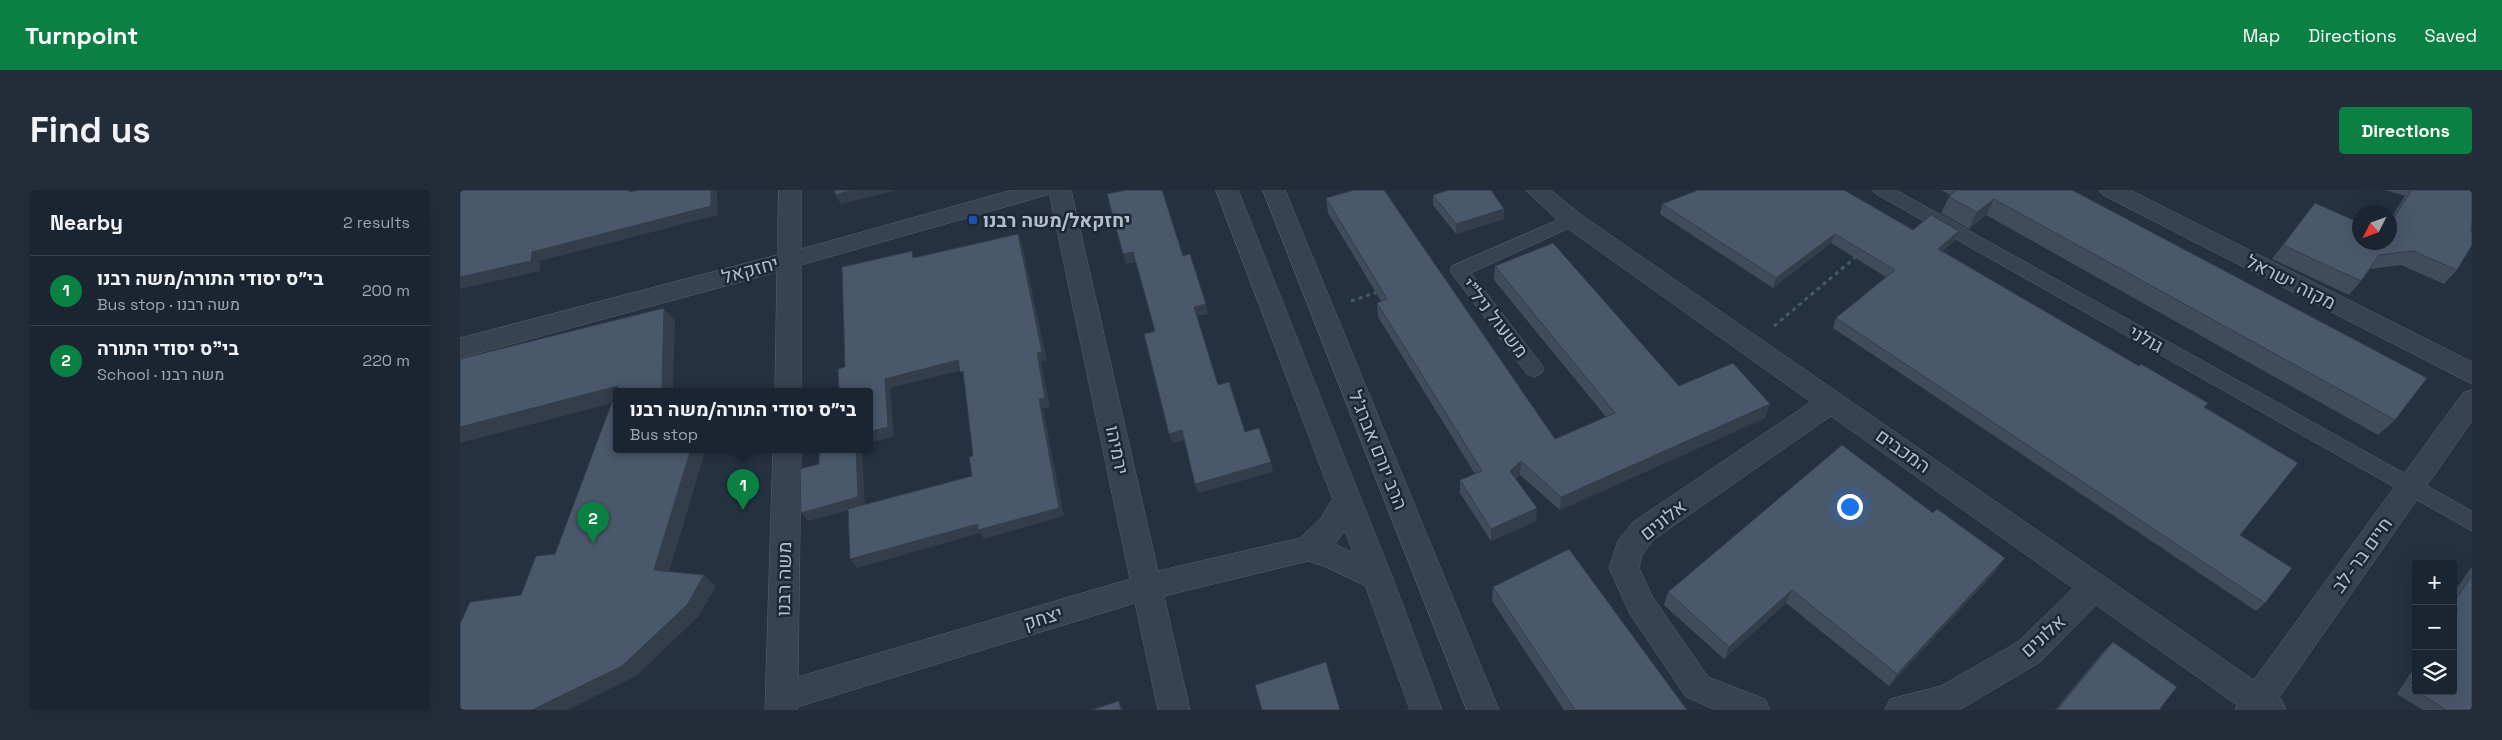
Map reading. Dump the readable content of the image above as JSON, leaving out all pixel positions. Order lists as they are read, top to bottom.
{
  "streets": {
    "street": [
      "יחזקאל",
      "מקוה ישראל",
      "ירמיהו",
      "הרב יורם אברג'ל",
      "המכבים",
      "אלונים",
      "חיים בר-לב",
      "משה רבנו",
      "יצחק"
    ],
    "lane": ["משעול ניל\"י", "גולני"]
  },
  "crossings": [
    ["משעול ניל\"י", "המכבים"],
    ["גולני", "חיים בר-לב"],
    ["ירמיהו", "יצחק"],
    ["המכבים", "אלונים"],
    ["המכבים", "חיים בר-לב"],
    ["משה רבנו", "יצחק"]
  ],
  "places": {
    "transit": ["יחזקאל/משה רבנו"]
  },
  "north": "bottom left",
  "page": {
    "header": "Turnpoint",
    "nav": ["Map", "Directions", "Saved"],
    "buttons": "Directions",
    "title": "Find us",
    "heading": ["Nearby", "2 results"],
    "list": [
      {
        "mark": "1",
        "name": "בי״ס יסודי התורה/משה רבנו",
        "note": "Bus stop · משה רבנו",
        "value": "200 m"
      },
      {
        "mark": "2",
        "name": "בי\"ס יסודי התורה",
        "note": "School · משה רבנו",
        "value": "220 m"
      }
    ],
    "popup": ["בי״ס יסודי התורה/משה רבנו", "Bus stop"],
    "pins": ["1", "2"],
    "map_buttons": ["+", "−"]
  }
}
